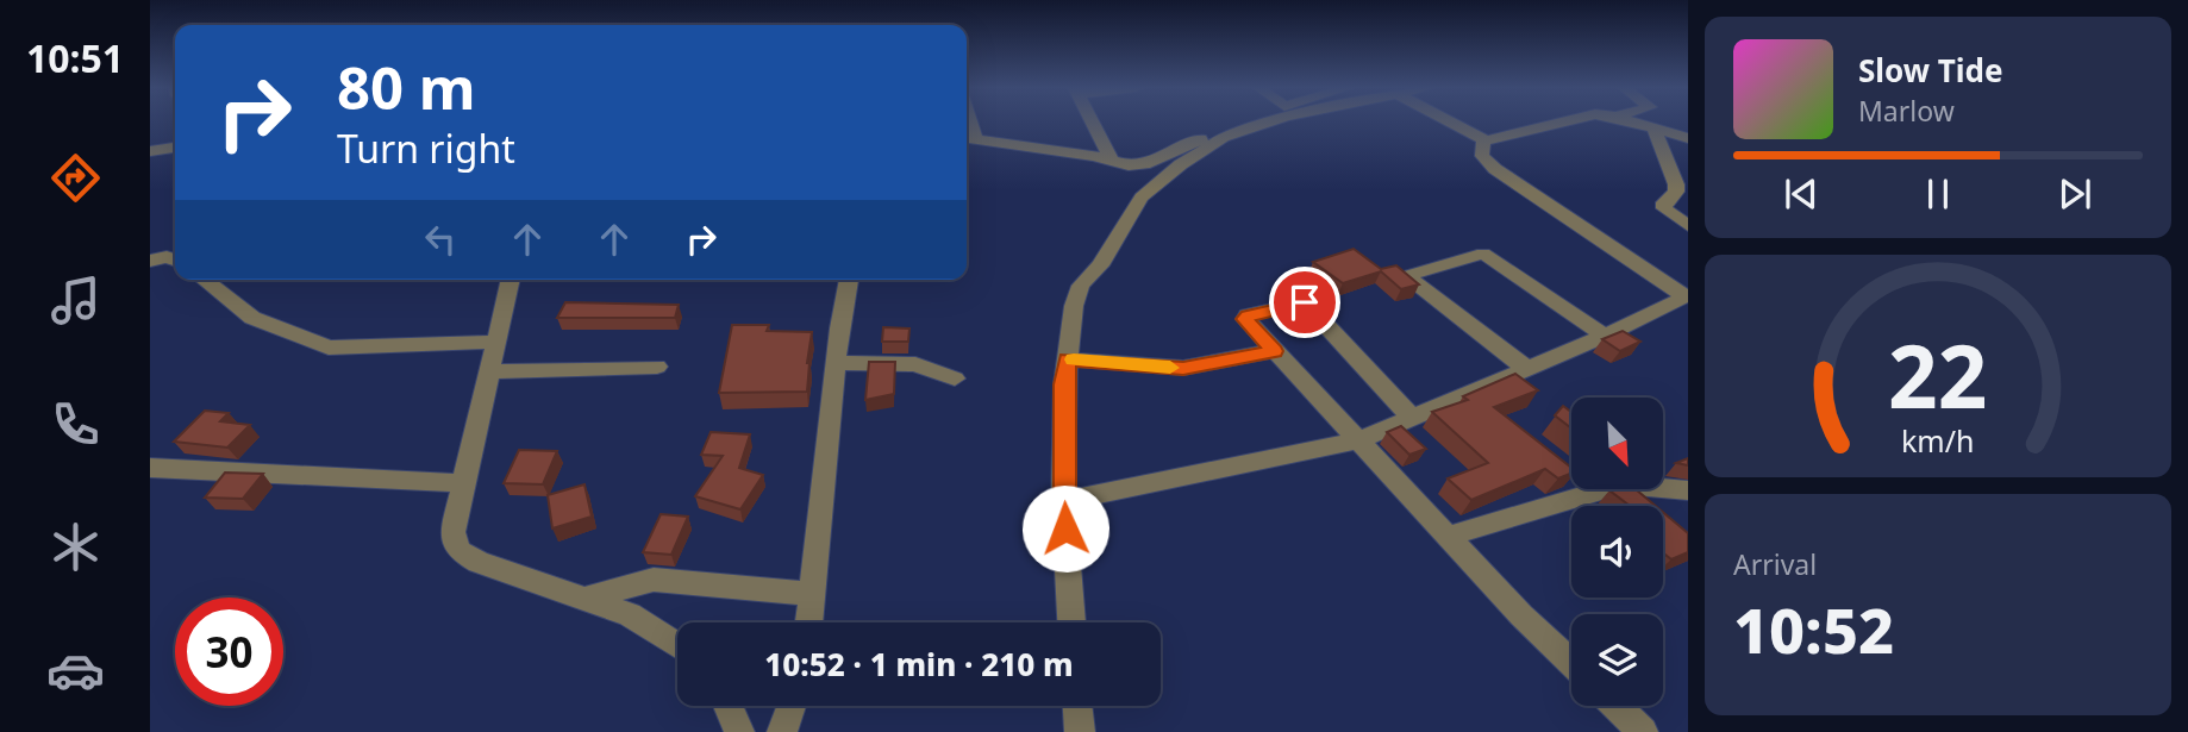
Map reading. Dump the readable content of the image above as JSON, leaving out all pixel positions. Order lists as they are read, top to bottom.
{
  "north": "bottom right",
  "page": {
    "tabs": "10:51",
    "turn": ["80 m", "Turn right"],
    "song": ["Slow Tide", "Marlow"],
    "tile": ["Arrival", "10:52"],
    "limit": "30",
    "trip": "10:52 · 1 min · 210 m",
    "gauge": ["22", "km/h"]
  }
}
